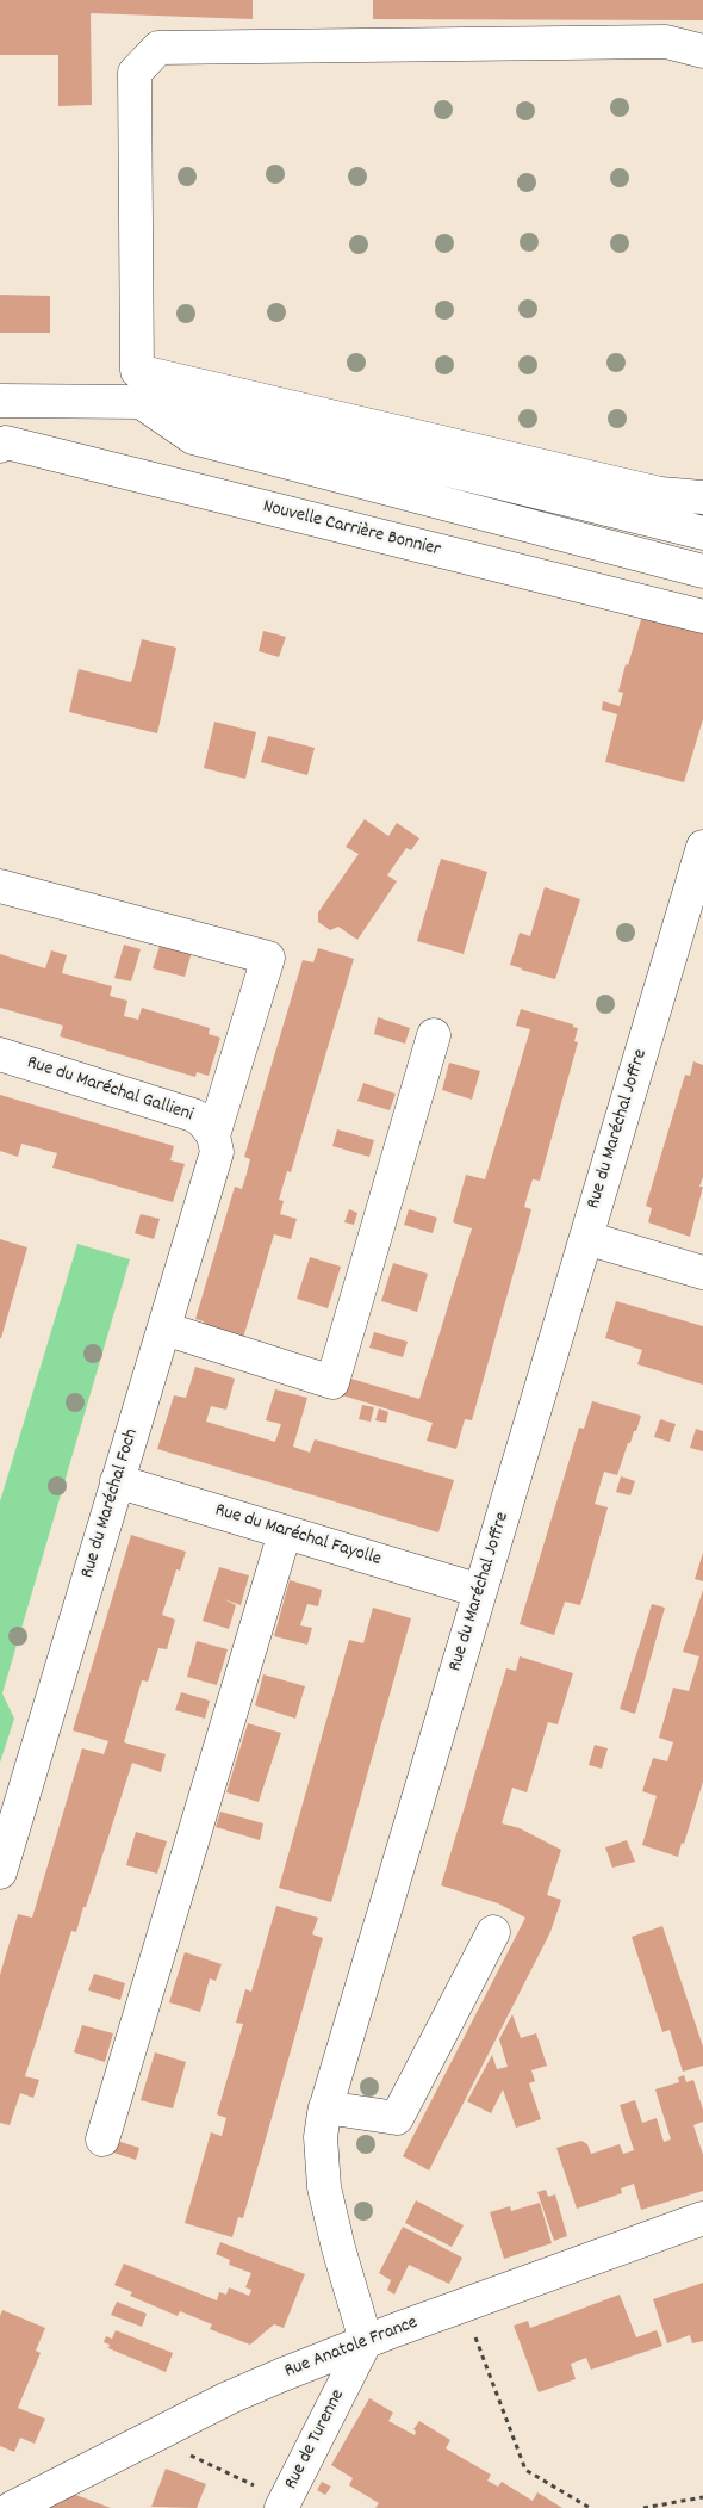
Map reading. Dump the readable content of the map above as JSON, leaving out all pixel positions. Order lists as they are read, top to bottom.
{
  "streets": {
    "street": [
      "Nouvelle Carrière Bonnier",
      "Rue du Maréchal Gallieni",
      "Rue du Maréchal Joffre",
      "Rue du Maréchal Foch",
      "Rue du Maréchal Fayolle",
      "Rue Anatole France",
      "Rue de Turenne"
    ]
  },
  "crossings": [
    ["Rue du Maréchal Gallieni", "Rue du Maréchal Foch"],
    ["Rue du Maréchal Joffre", "Rue du Maréchal Fayolle"],
    ["Rue du Maréchal Joffre", "Rue Anatole France"],
    ["Rue du Maréchal Joffre", "Rue de Turenne"],
    ["Rue du Maréchal Foch", "Rue du Maréchal Fayolle"],
    ["Rue Anatole France", "Rue de Turenne"]
  ]
}
